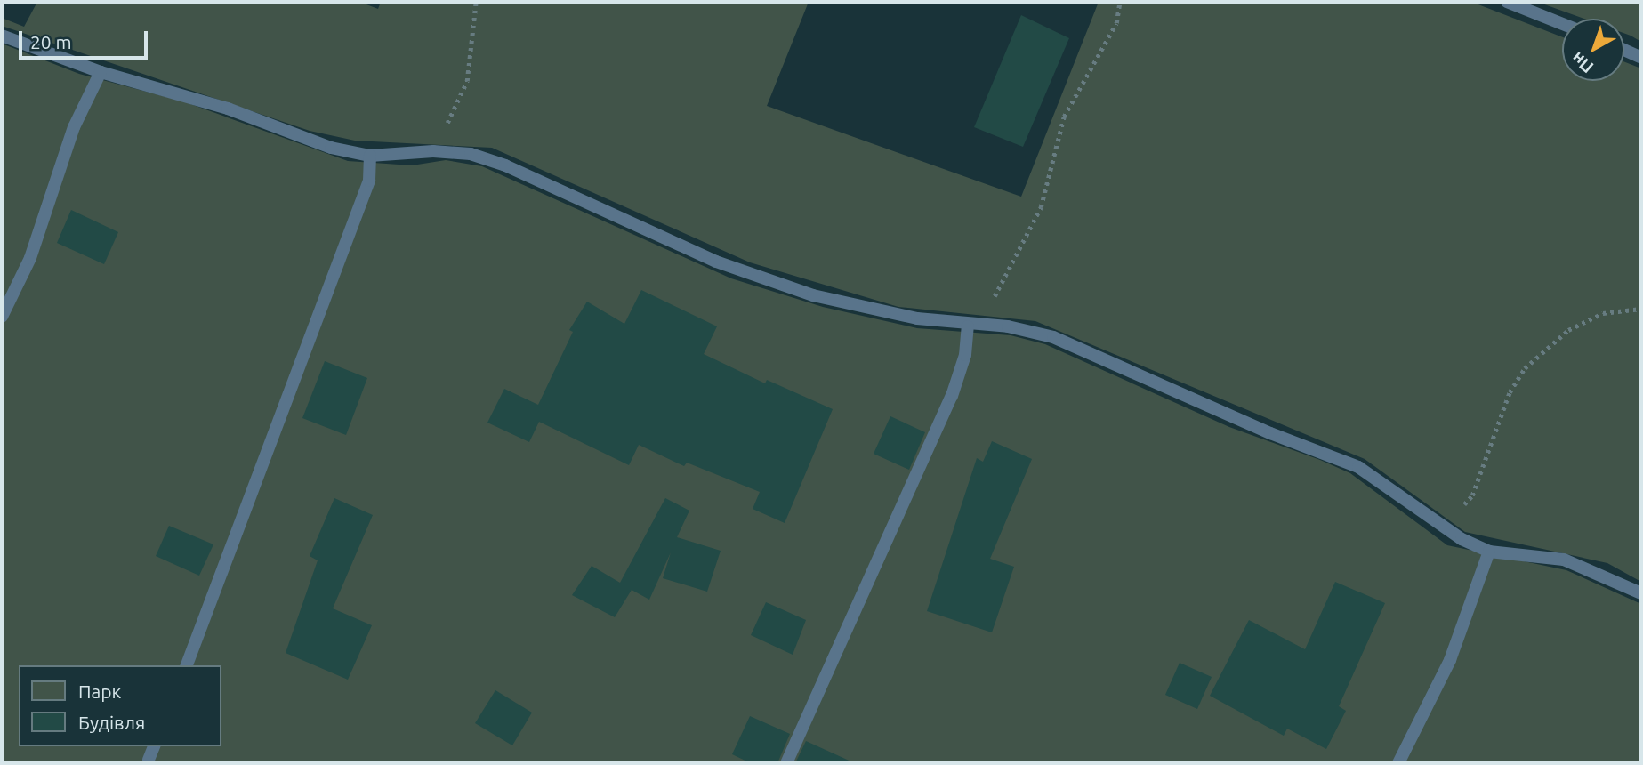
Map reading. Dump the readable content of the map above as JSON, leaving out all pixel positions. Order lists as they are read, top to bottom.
{
  "legend": ["Парк", "Будівля"],
  "scale_bar": "20 m",
  "north": "bottom left"
}
